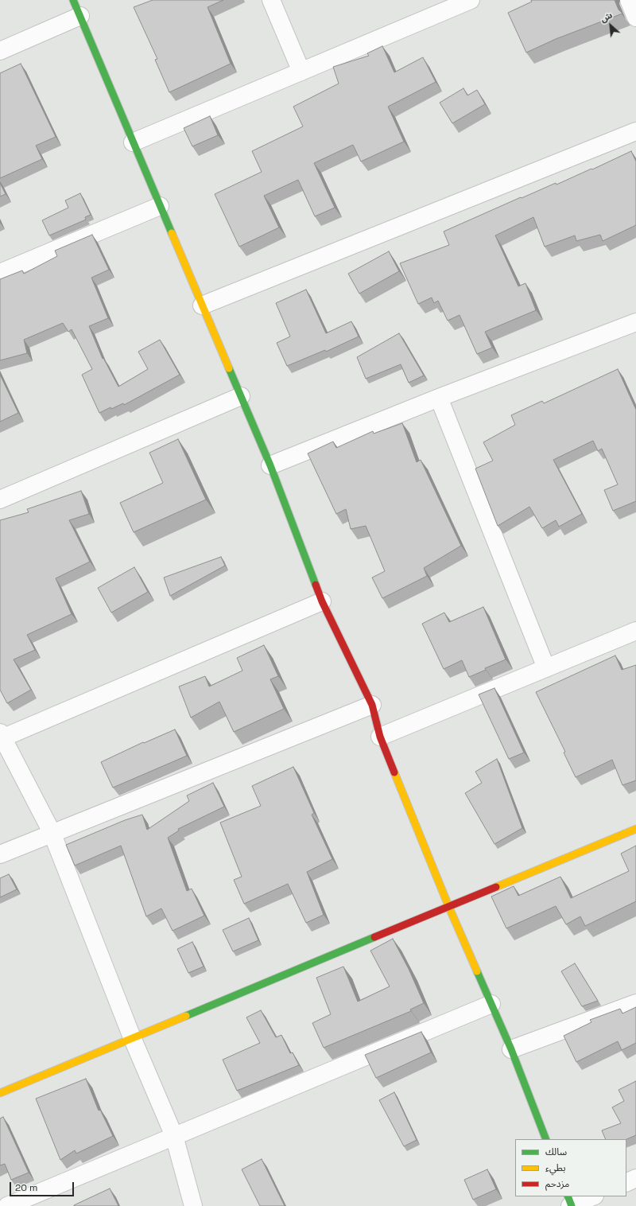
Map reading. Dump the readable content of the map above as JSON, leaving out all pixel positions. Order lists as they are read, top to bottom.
{
  "legend": ["سالك", "بطيء", "مزدحم"],
  "scale_bar": "20 m",
  "north": "top left"
}
